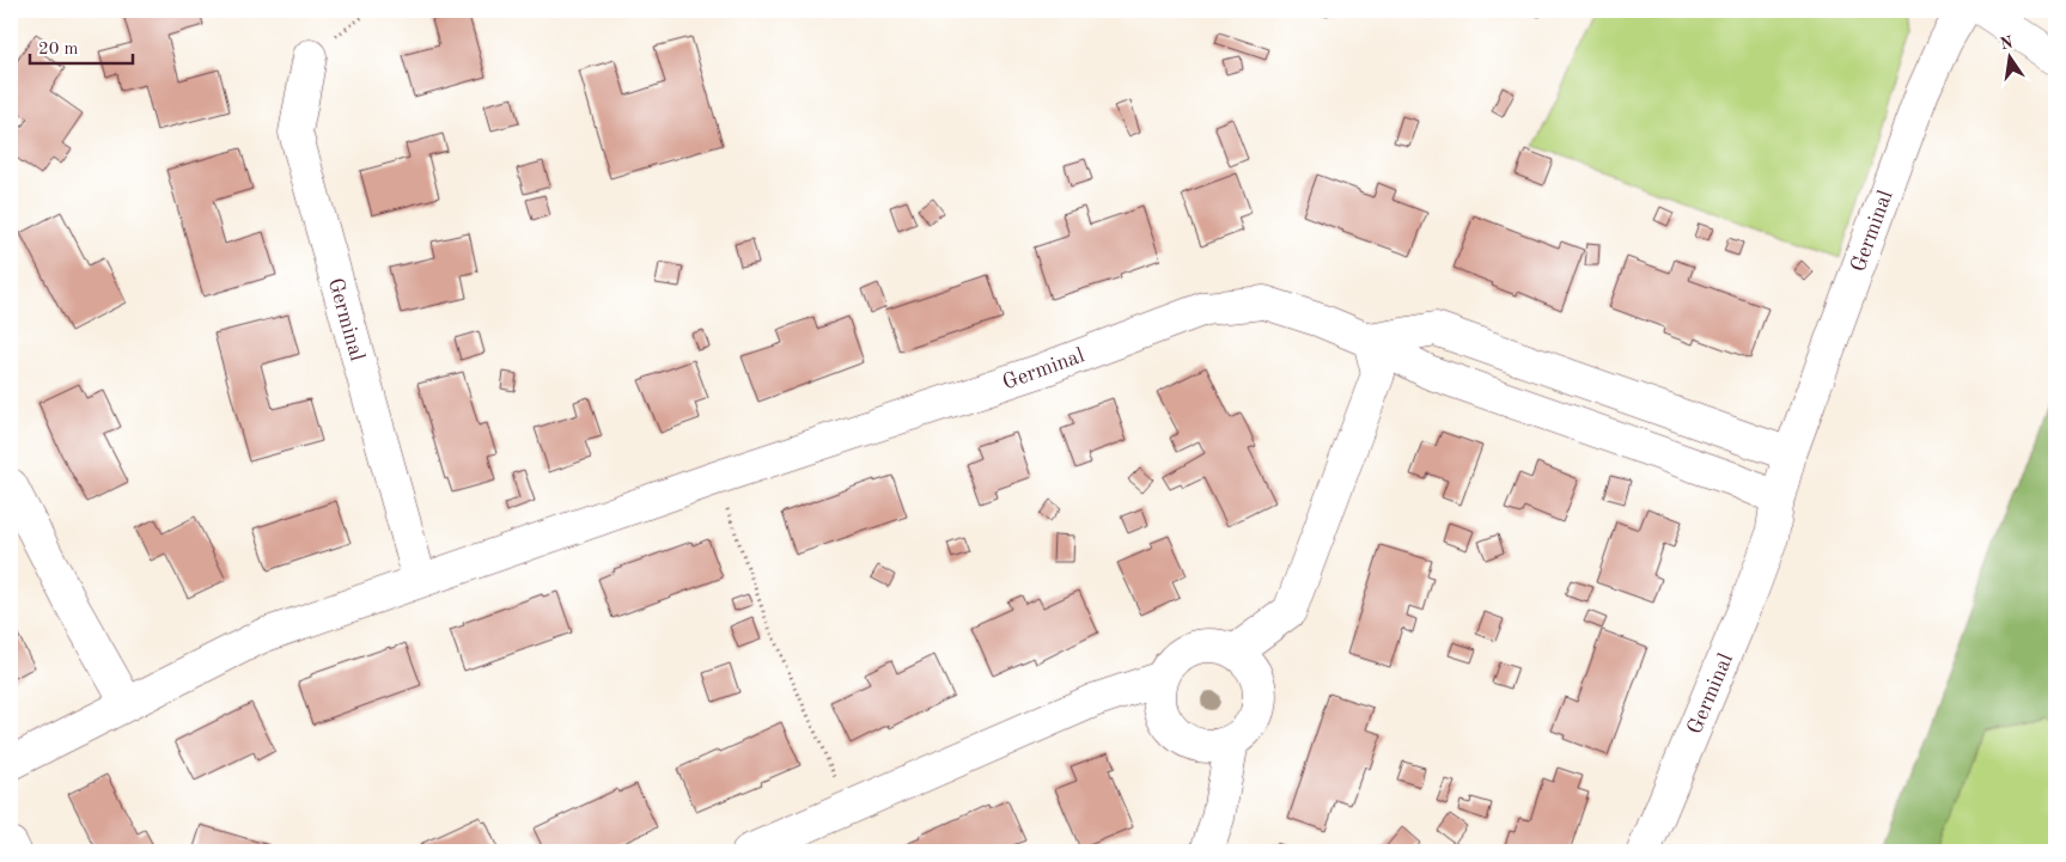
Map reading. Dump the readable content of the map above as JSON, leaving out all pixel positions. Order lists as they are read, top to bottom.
{
  "streets": {
    "street": ["Germinal"]
  },
  "scale_bar": "20 m",
  "north": "top"
}
